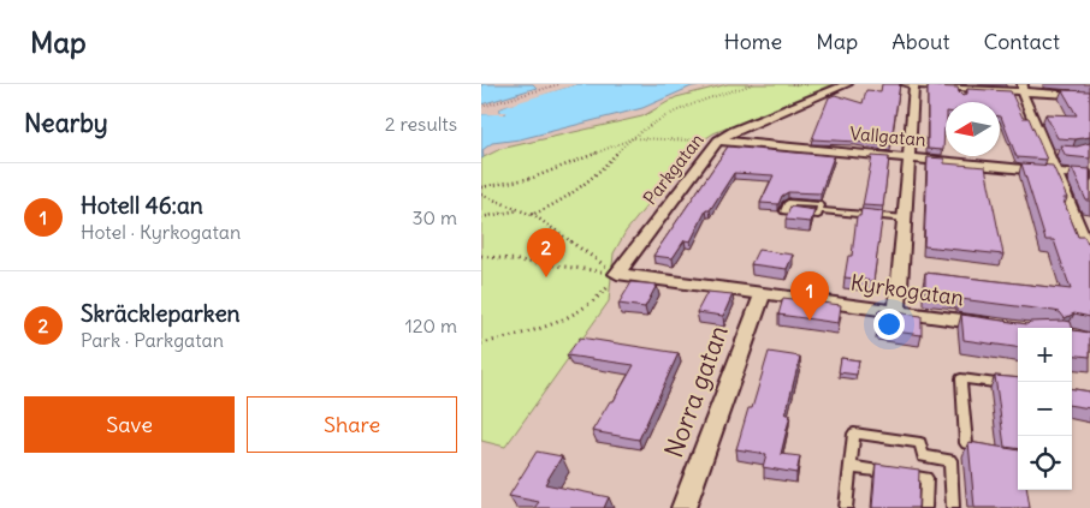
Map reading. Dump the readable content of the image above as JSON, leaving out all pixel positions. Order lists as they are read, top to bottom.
{
  "streets": {
    "street": [
      "Vallgatan",
      "Parkgatan",
      "Kyrkogatan",
      "Norra gatan"
    ]
  },
  "crossings": [
    ["Vallgatan", "Parkgatan"],
    ["Parkgatan", "Kyrkogatan"],
    ["Kyrkogatan", "Norra gatan"]
  ],
  "north": "left",
  "page": {
    "header": "Map",
    "nav": [
      "Home",
      "Map",
      "About",
      "Contact"
    ],
    "heading": ["Nearby", "2 results"],
    "list": [
      {
        "mark": "1",
        "name": "Hotell 46:an",
        "note": "Hotel · Kyrkogatan",
        "value": "30 m"
      },
      {
        "mark": "2",
        "name": "Skräckleparken",
        "note": "Park · Parkgatan",
        "value": "120 m"
      }
    ],
    "pins": ["2", "1"],
    "map_buttons": ["+", "−"],
    "buttons": ["Save", "Share"]
  }
}
